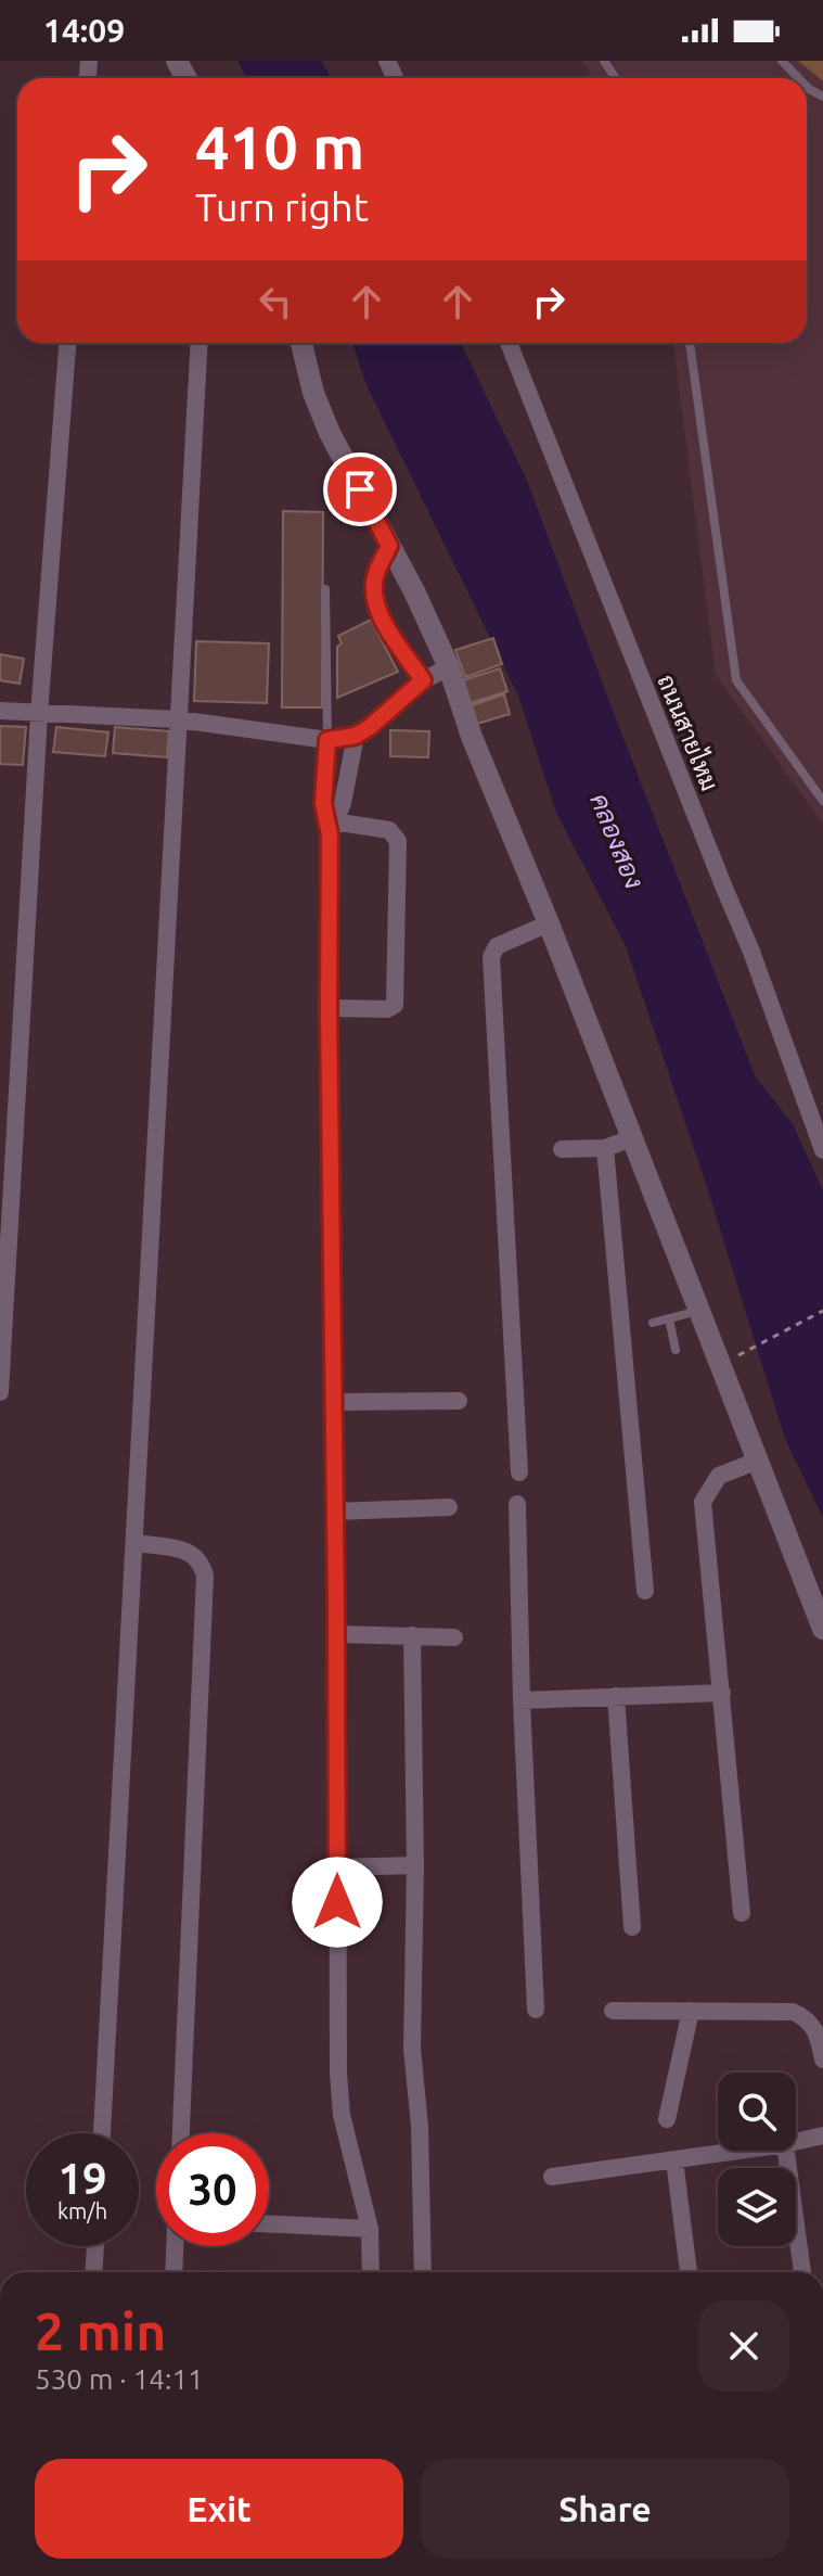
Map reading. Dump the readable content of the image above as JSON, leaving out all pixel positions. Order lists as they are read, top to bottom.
{
  "streets": {
    "street": ["ถนนสายไหม"]
  },
  "water": ["คลองสอง"],
  "page": {
    "status": "14:09",
    "turn": ["410 m", "Turn right"],
    "speed": "19 km/h",
    "limit": "30",
    "heading": ["2 min", "530 m · 14:11"],
    "buttons": ["Exit", "Share"]
  }
}
